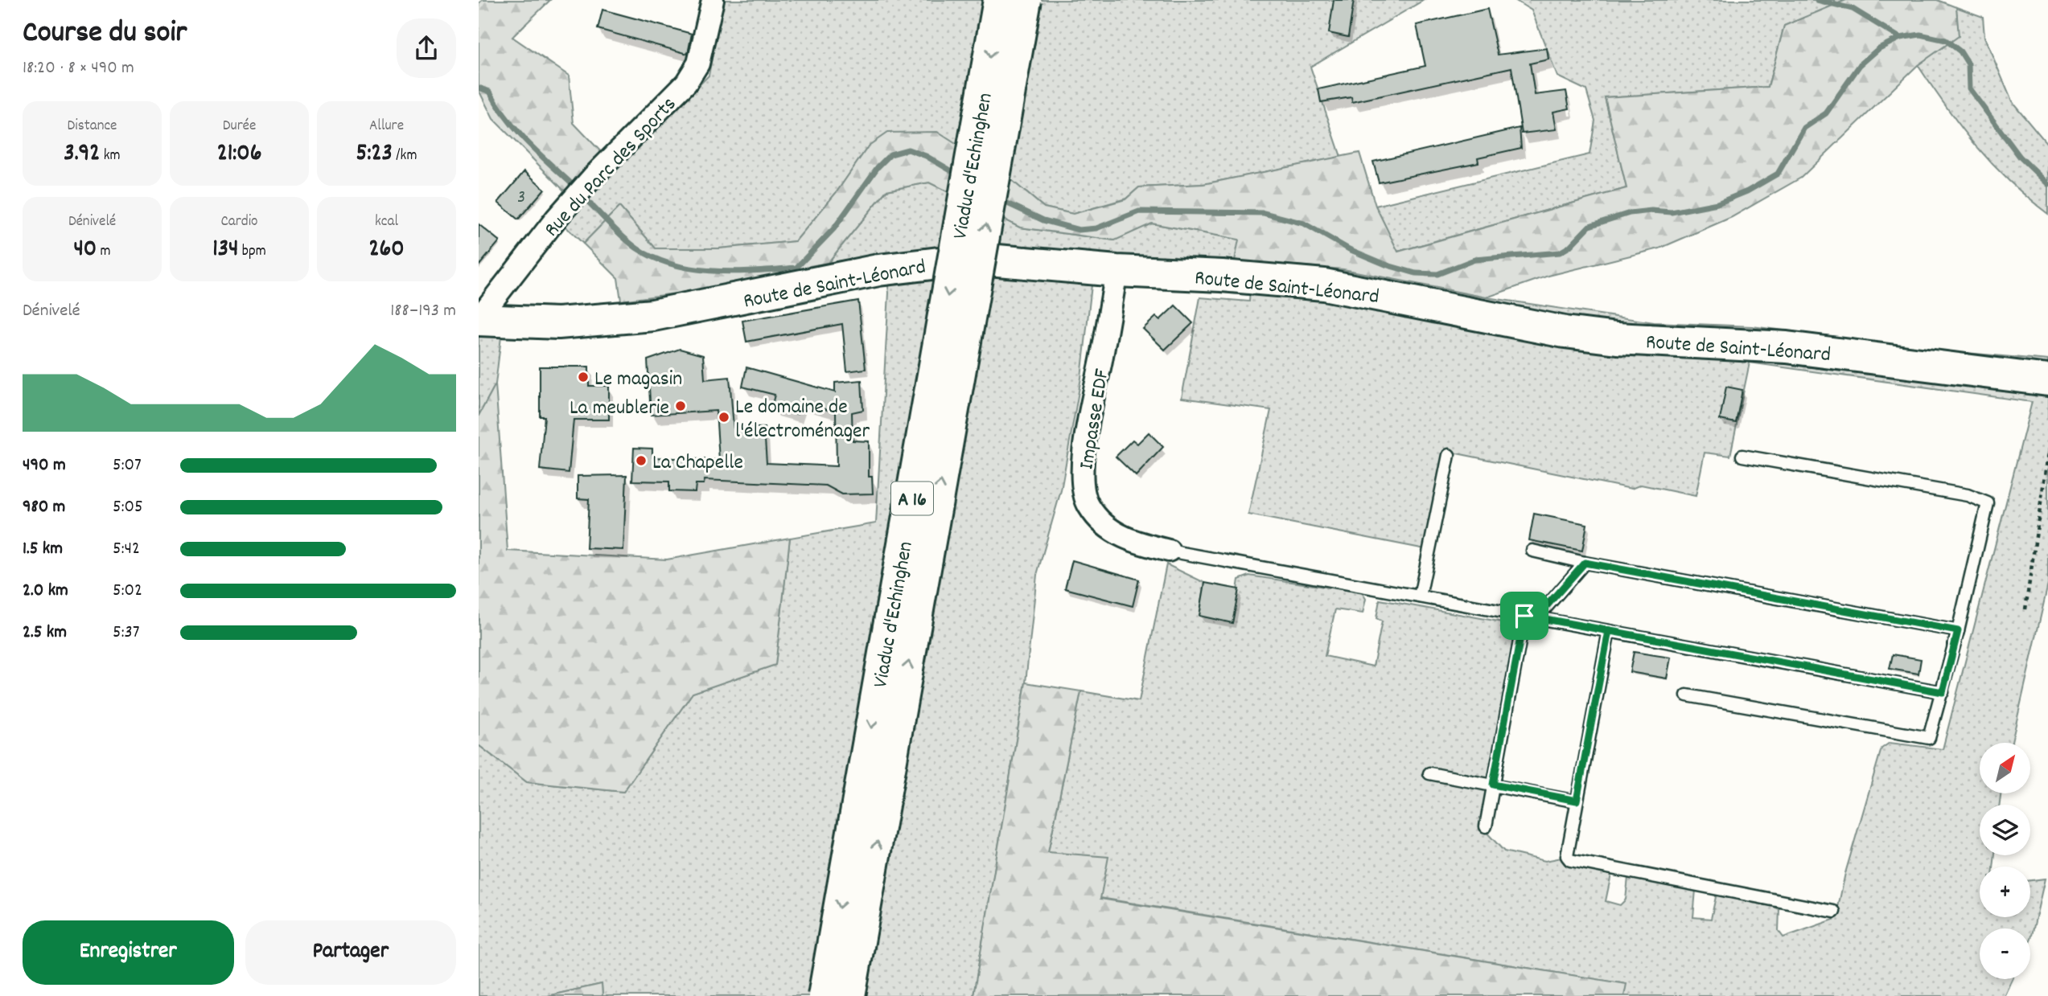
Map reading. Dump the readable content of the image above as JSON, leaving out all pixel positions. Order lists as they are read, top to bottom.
{
  "streets": {
    "main road": ["Viaduc d'Echinghen", "Route de Saint-Léonard", "A 16"],
    "street": ["Rue du Parc des Sports", "Impasse EDF"]
  },
  "crossings": [
    ["Rue du Parc des Sports", "Route de Saint-Léonard"],
    ["Route de Saint-Léonard", "Impasse EDF"]
  ],
  "places": [
    "Le magasin",
    "La meublerie",
    "Le domaine de l'électroménager",
    "La Chapelle"
  ],
  "house_numbers": ["3"],
  "north": "top right",
  "page": {
    "heading": ["Course du soir", "18:20 · 8 × 490 m"],
    "stats": [
      ["Distance", "3.92 km"],
      ["Durée", "21:06"],
      ["Allure", "5:23 /km"],
      ["Dénivelé", "40 m"],
      ["Cardio", "134 bpm"],
      ["kcal", "260"]
    ],
    "chart": ["Dénivelé", "188–193 m"],
    "list": [
      {
        "name": "490 m",
        "note": "5:07"
      },
      {
        "name": "980 m",
        "note": "5:05"
      },
      {
        "name": "1.5 km",
        "note": "5:42"
      },
      {
        "name": "2.0 km",
        "note": "5:02"
      },
      {
        "name": "2.5 km",
        "note": "5:37"
      }
    ],
    "map_buttons": ["+", "−"],
    "buttons": ["Enregistrer", "Partager"]
  }
}
